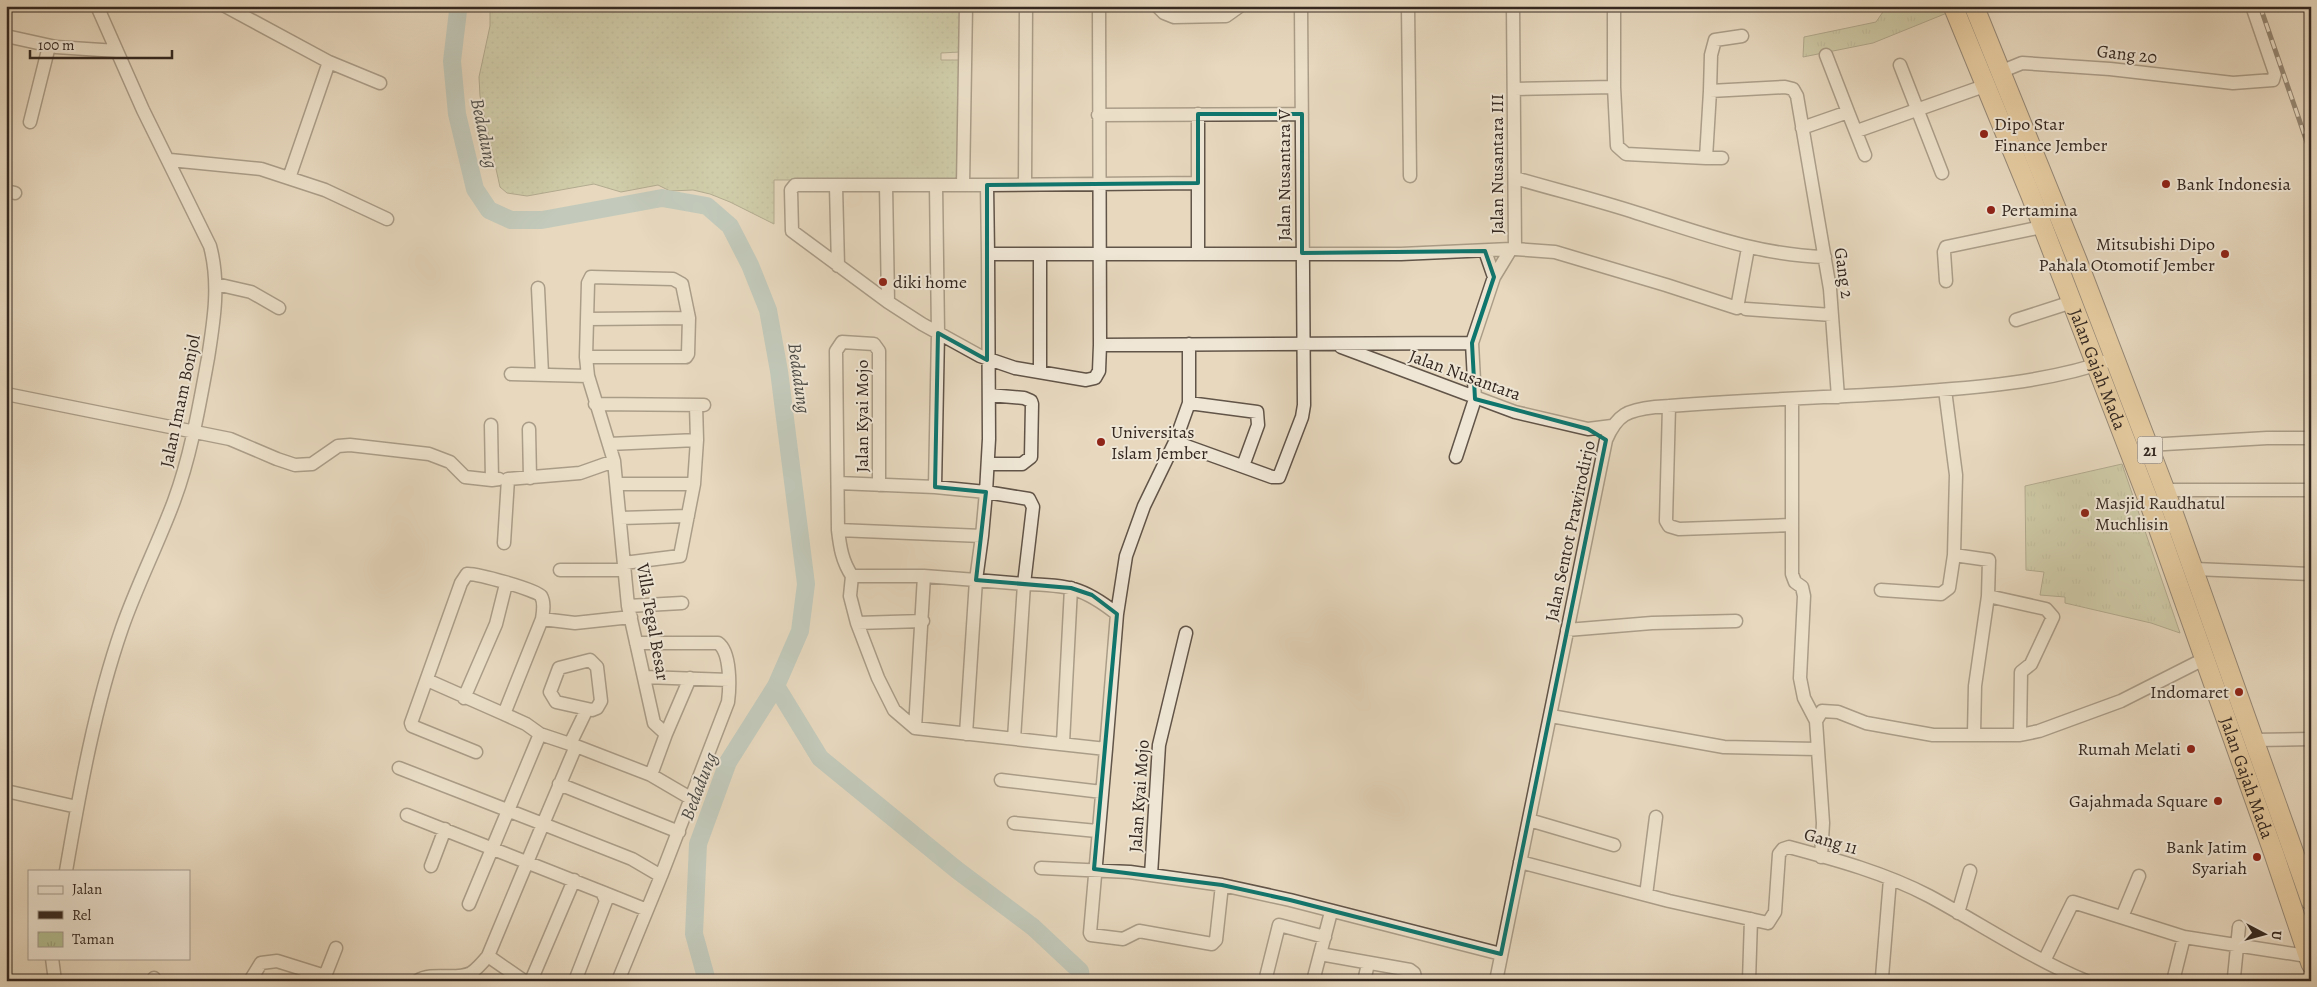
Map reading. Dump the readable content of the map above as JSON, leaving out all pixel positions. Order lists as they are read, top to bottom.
{
  "streets": {
    "highway": ["Jalan Gajah Mada", "21"],
    "street": [
      "Gang 20",
      "Jalan Nusantara III",
      "Jalan Nusantara V",
      "Gang 2",
      "Jalan Nusantara",
      "Jalan Imam Bonjol",
      "Jalan Kyai Mojo",
      "Jalan Sentot Prawirodirjo",
      "Villa Tegal Besar",
      "Gang 11"
    ]
  },
  "crossings": [
    ["Gang 20", "Jalan Gajah Mada"],
    ["Jalan Nusantara III", "Jalan Nusantara"],
    ["Gang 2", "Jalan Sentot Prawirodirjo"],
    ["Jalan Gajah Mada", "Jalan Sentot Prawirodirjo"],
    ["Jalan Kyai Mojo", "Jalan Sentot Prawirodirjo"],
    ["Jalan Sentot Prawirodirjo", "Gang 11"]
  ],
  "water": ["Bedadung"],
  "places": [
    "Dipo Star Finance Jember",
    "Bank Indonesia",
    "Pertamina",
    "Mitsubishi Dipo Pahala Otomotif Jember",
    "diki home",
    "Universitas Islam Jember",
    "Masjid Raudhatul Muchlisin",
    "Indomaret",
    "Rumah Melati",
    "Gajahmada Square",
    "Bank Jatim Syariah"
  ],
  "legend": ["Jalan", "Rel", "Taman"],
  "scale_bar": "100 m",
  "north": "right"
}
